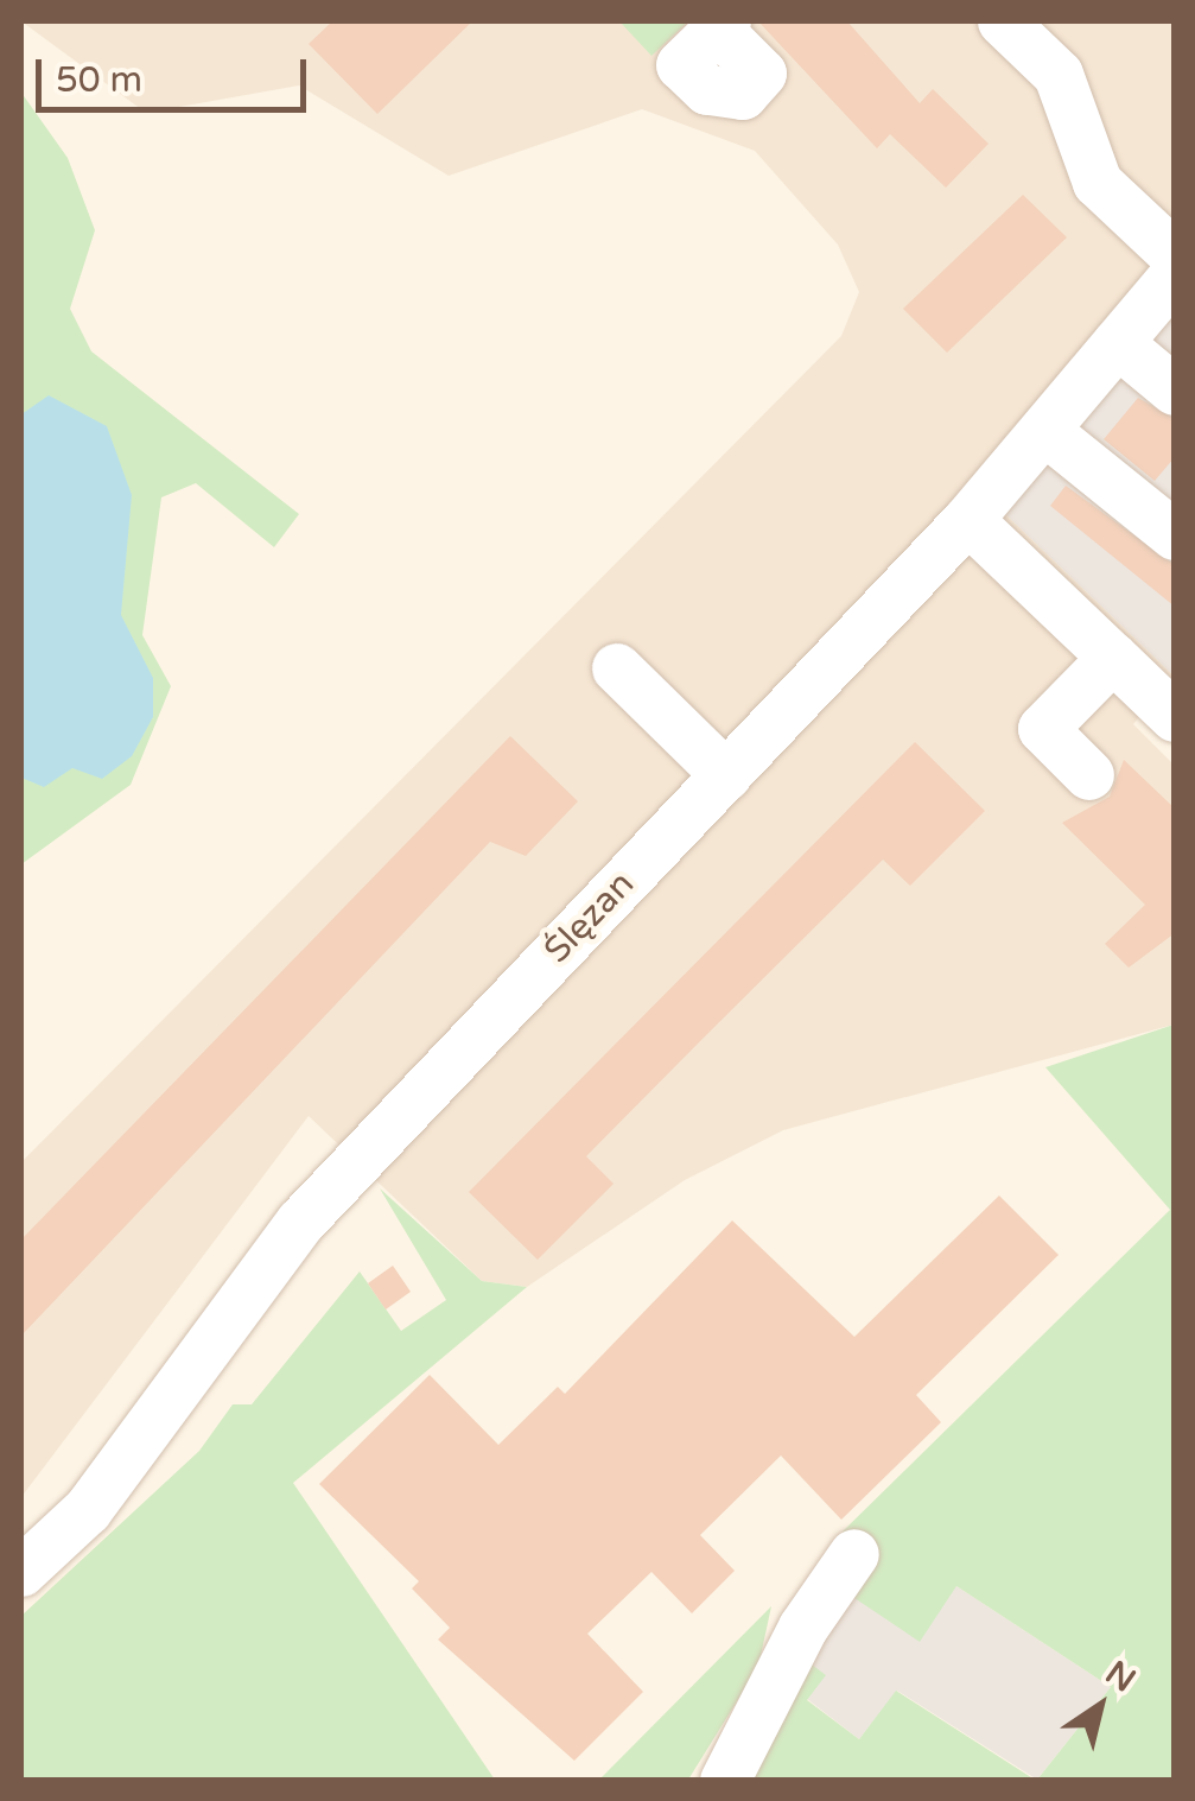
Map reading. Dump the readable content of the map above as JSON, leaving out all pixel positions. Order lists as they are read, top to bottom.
{
  "streets": {
    "street": ["Ślęzan"]
  },
  "scale_bar": "50 m",
  "north": "top right"
}
